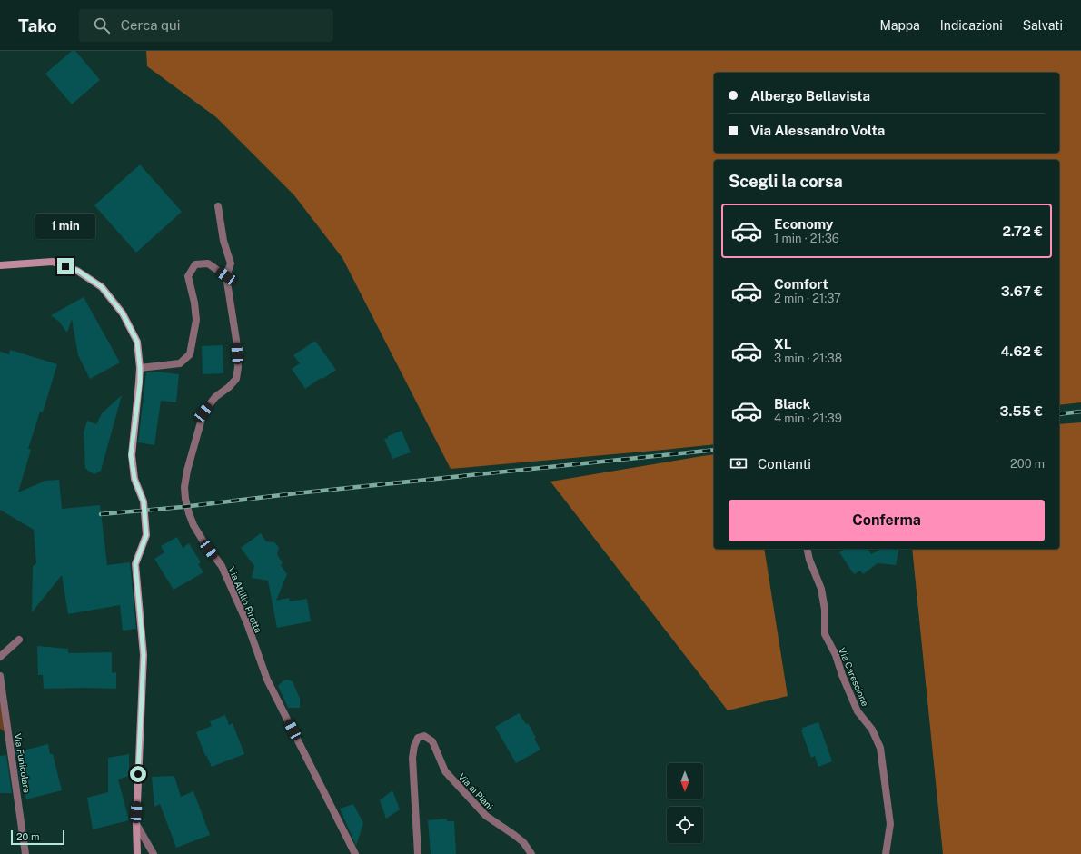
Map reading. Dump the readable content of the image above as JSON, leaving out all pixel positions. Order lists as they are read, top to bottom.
{
  "streets": {
    "street": [
      "Via Attilio Pirotta",
      "Via Carescione",
      "Via Funicolare",
      "Via ai Piani"
    ]
  },
  "scale_bar": "20 m",
  "north": "bottom",
  "page": {
    "header": "Tako",
    "search": "Cerca qui",
    "nav": ["Mappa", "Indicazioni", "Salvati"],
    "banner": ["Albergo Bellavista", "Via Alessandro Volta"],
    "heading": "Scegli la corsa",
    "list": [
      {
        "name": "Economy",
        "note": "1 min · 21:36",
        "value": "2.72 €"
      },
      {
        "name": "Comfort",
        "note": "2 min · 21:37",
        "value": "3.67 €"
      },
      {
        "name": "XL",
        "note": "3 min · 21:38",
        "value": "4.62 €"
      },
      {
        "name": "Black",
        "note": "4 min · 21:39",
        "value": "3.55 €"
      }
    ],
    "bubble": "1 min",
    "pay": ["Contanti", "200 m"],
    "buttons": "Conferma",
    "scale": "20 m"
  }
}
